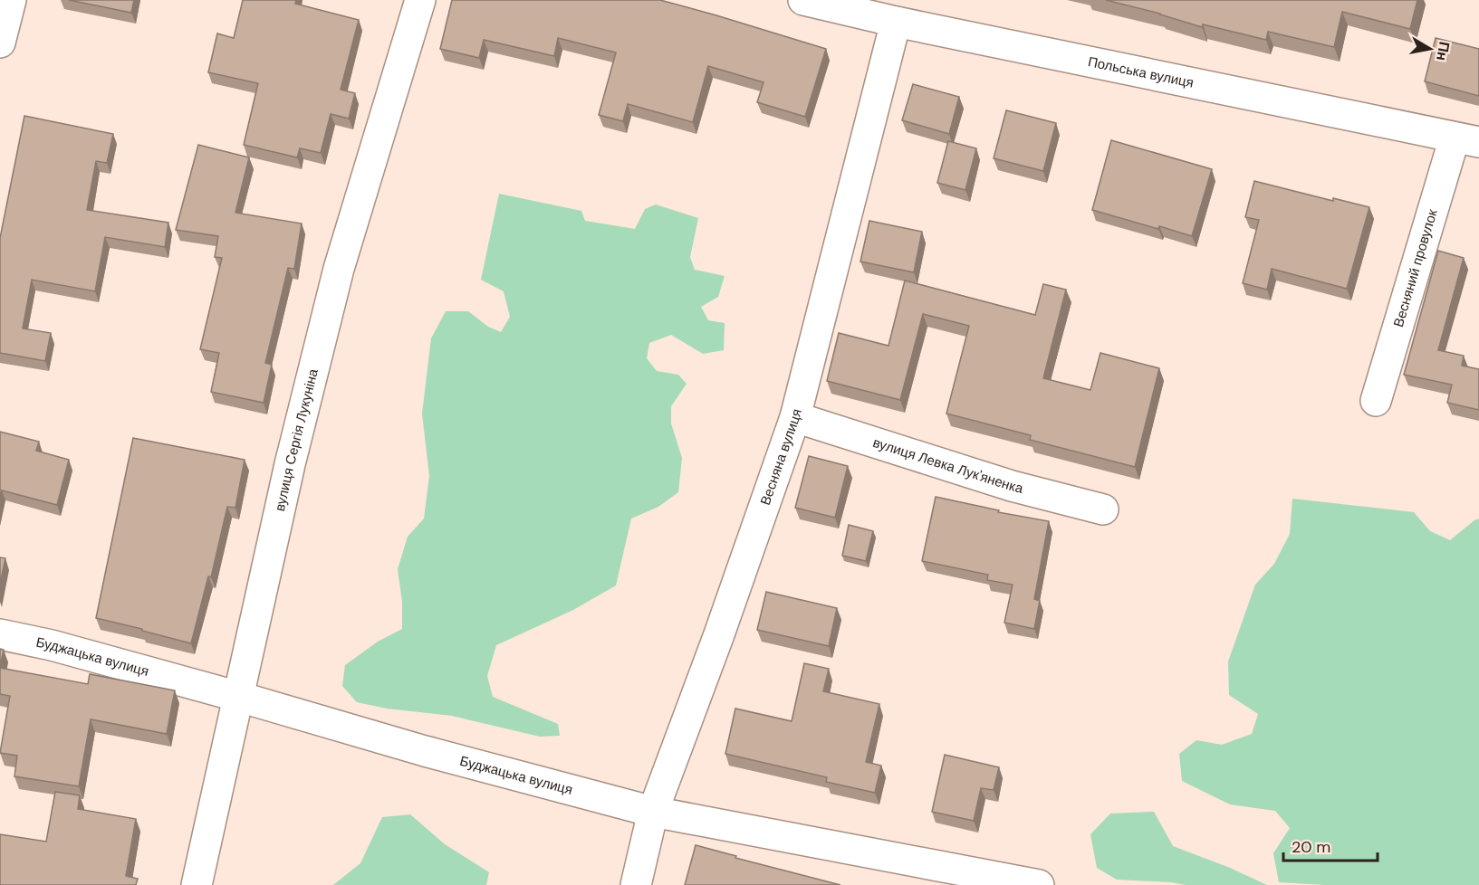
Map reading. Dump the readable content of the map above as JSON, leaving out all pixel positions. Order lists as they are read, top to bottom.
{
  "streets": {
    "street": [
      "Польська вулиця",
      "Весняний провулок",
      "вулиця Сергія Лукуніна",
      "Весняна вулиця",
      "вулиця Левка Лук'яненка",
      "Буджацька вулиця"
    ]
  },
  "crossings": [
    ["Польська вулиця", "Весняний провулок"],
    ["Польська вулиця", "Весняна вулиця"],
    ["вулиця Сергія Лукуніна", "Буджацька вулиця"],
    ["Весняна вулиця", "вулиця Левка Лук'яненка"],
    ["Весняна вулиця", "Буджацька вулиця"]
  ],
  "scale_bar": "20 m",
  "north": "right"
}
